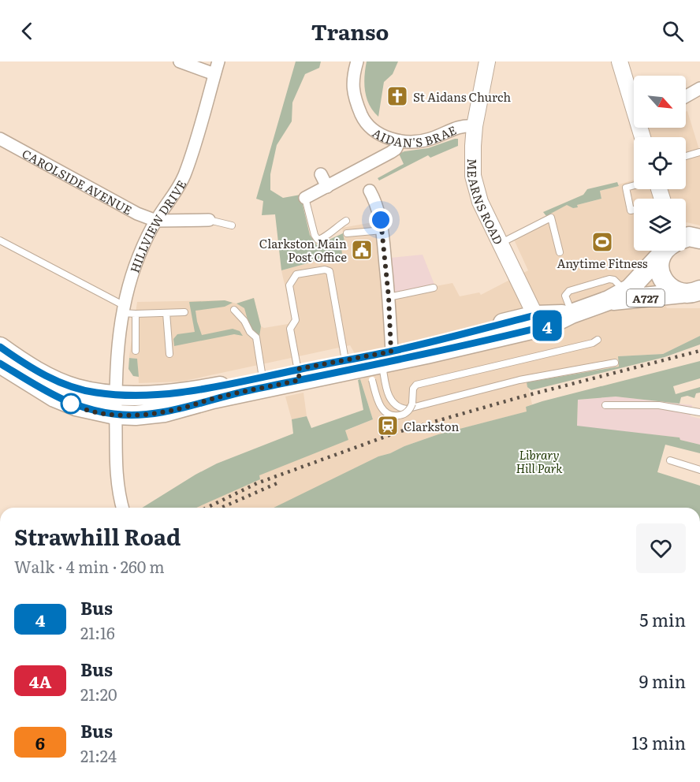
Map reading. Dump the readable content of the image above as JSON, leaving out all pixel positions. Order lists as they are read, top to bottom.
{
  "streets": {
    "main road": ["A727"],
    "street": [
      "AIDAN'S BRAE",
      "CAROLSIDE AVENUE",
      "MEARNS ROAD",
      "HILLVIEW DRIVE"
    ]
  },
  "crossings": [
    ["AIDAN'S BRAE", "MEARNS ROAD"],
    ["CAROLSIDE AVENUE", "HILLVIEW DRIVE"],
    ["MEARNS ROAD", "A727"],
    ["HILLVIEW DRIVE", "A727"]
  ],
  "parks": ["Library Hill Park"],
  "places": {
    "church": ["St Aidans Church"],
    "sports": ["Anytime Fitness"],
    "public building": ["Clarkston Main Post Office"],
    "station": ["Clarkston"]
  },
  "lines": ["bus line 4"],
  "north": "bottom right",
  "page": {
    "header": "Transo",
    "on_map": "4",
    "heading": ["Strawhill Road", "Walk · 4 min · 260 m"],
    "list": [
      {
        "mark": "4",
        "name": "Bus",
        "note": "21:16",
        "value": "5 min"
      },
      {
        "mark": "4A",
        "name": "Bus",
        "note": "21:20",
        "value": "9 min"
      },
      {
        "mark": "6",
        "name": "Bus",
        "note": "21:24",
        "value": "13 min"
      }
    ]
  }
}
